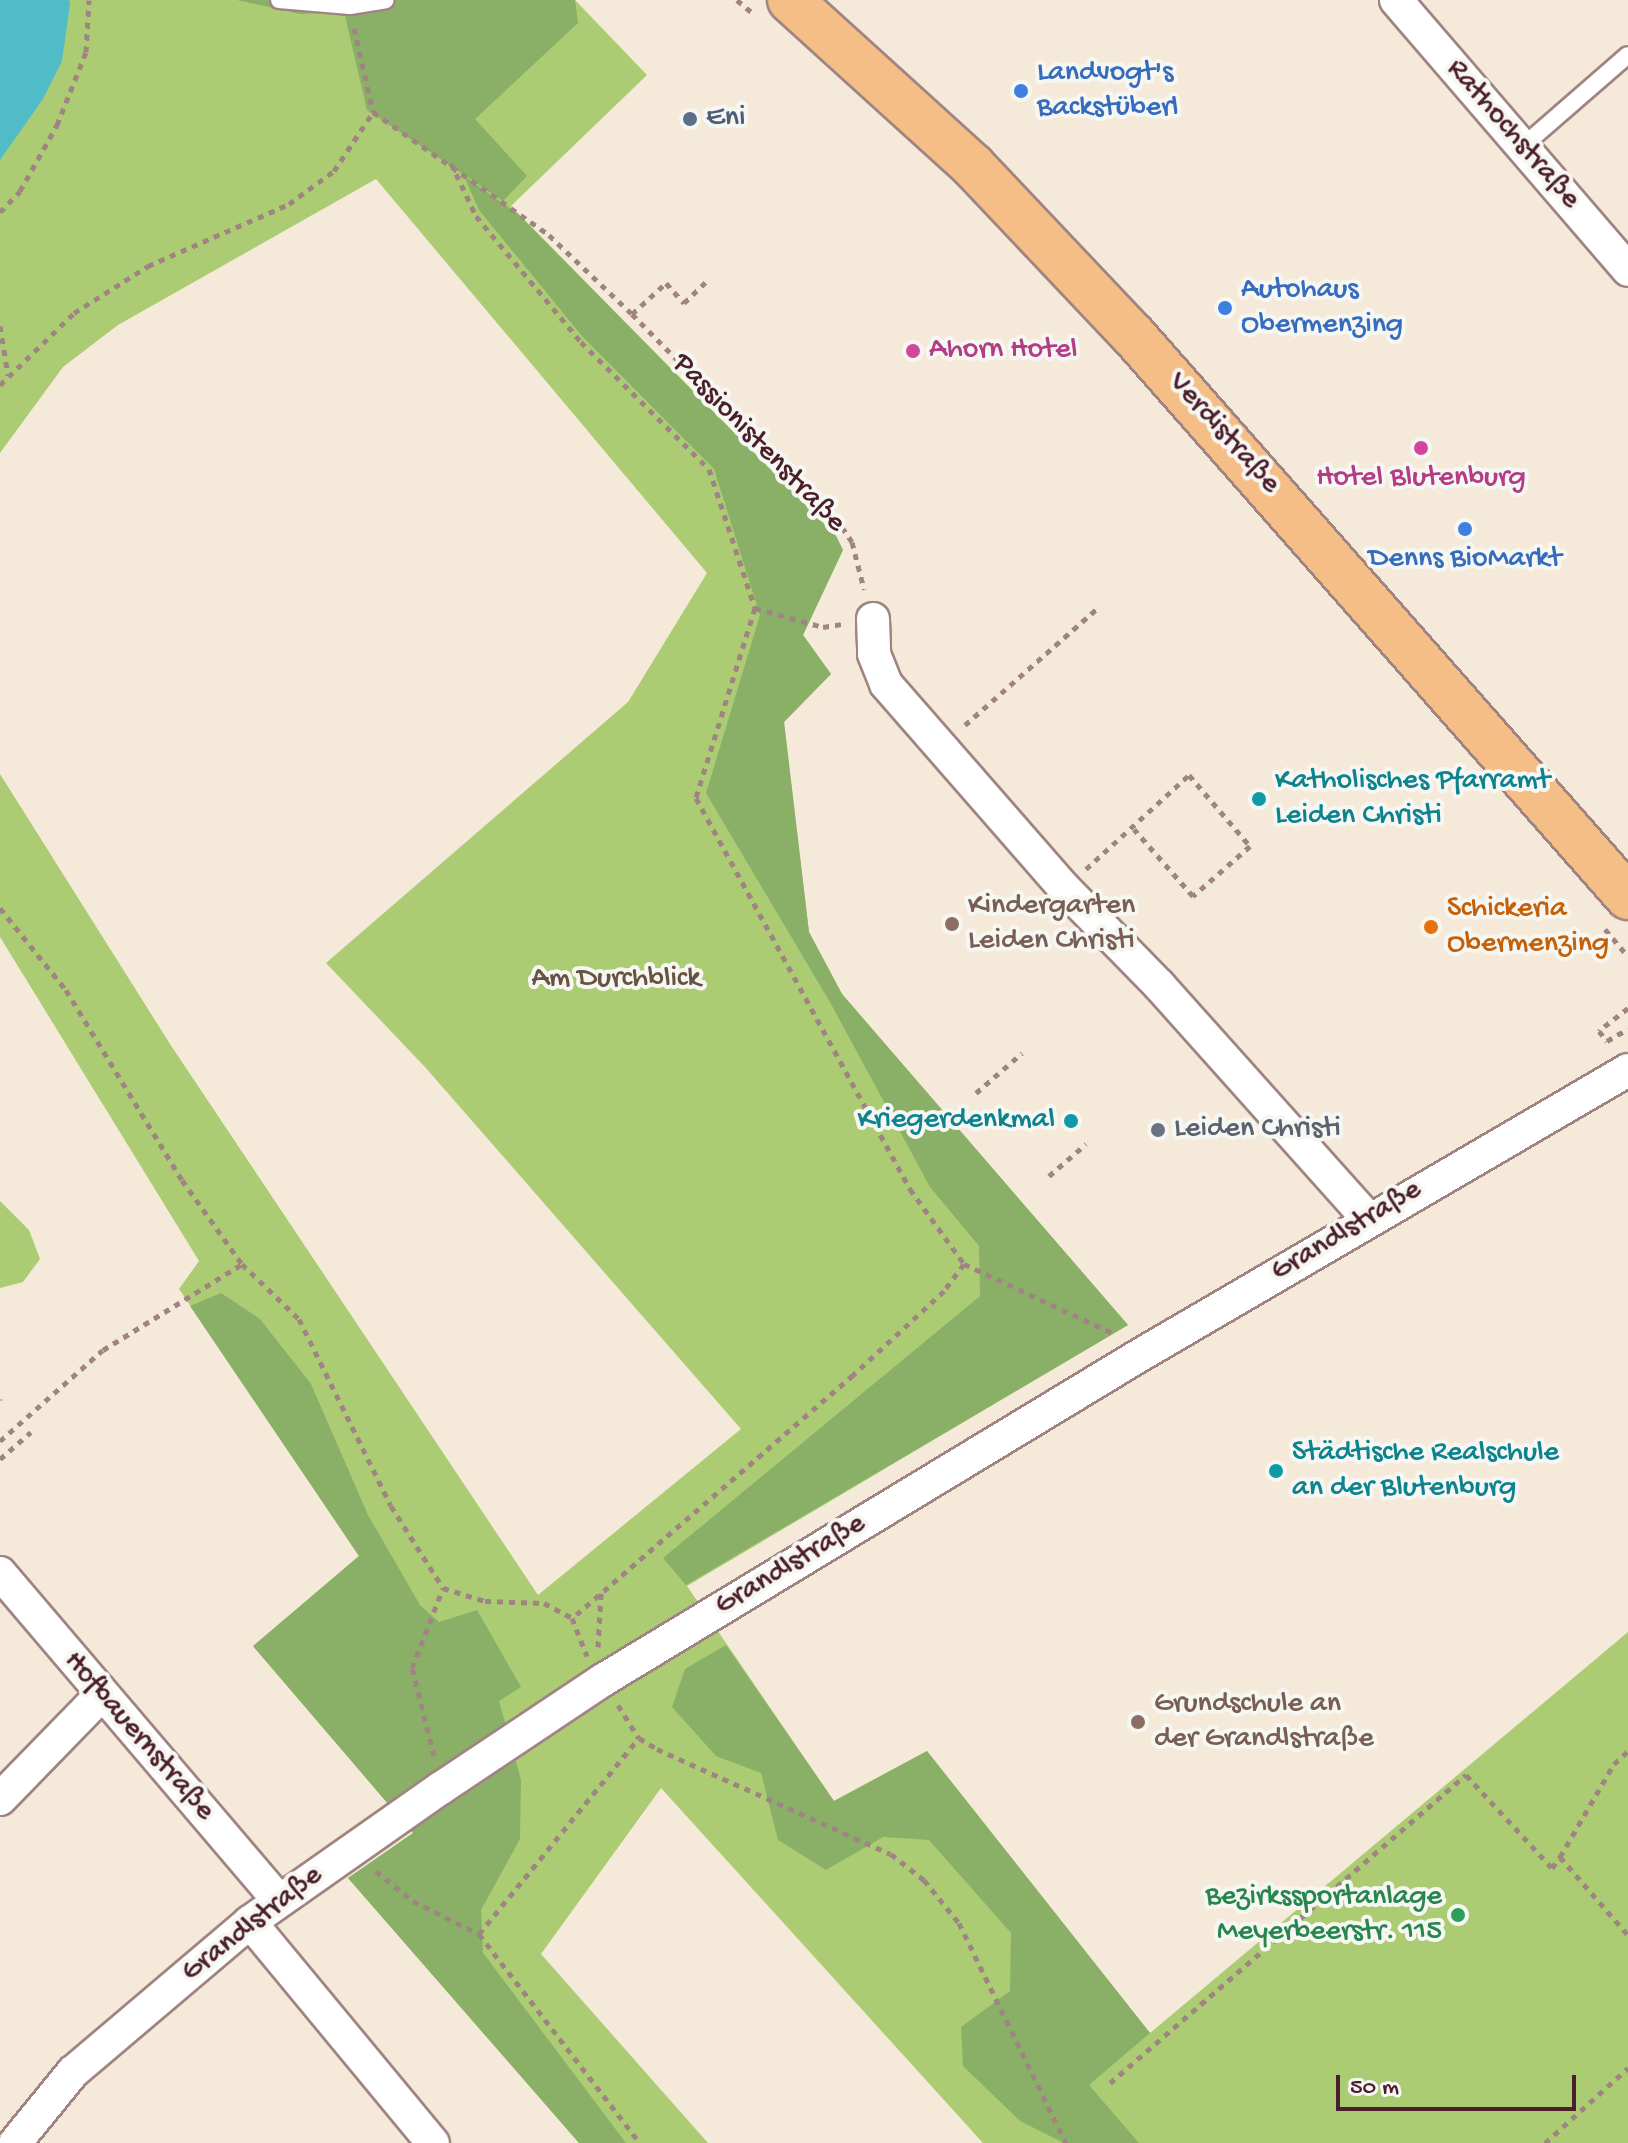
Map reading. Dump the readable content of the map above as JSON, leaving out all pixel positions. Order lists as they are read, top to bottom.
{
  "streets": {
    "main road": ["Verdistraße"],
    "street": ["Rathochstraße", "Grandlstraße", "Hofbauernstraße"],
    "path": ["Passionistenstraße"]
  },
  "crossings": [
    ["Grandlstraße", "Hofbauernstraße"]
  ],
  "parks": ["Am Durchblick"],
  "places": [
    "Landvogt's Backstüberl",
    "Eni",
    "Autohaus Obermenzing",
    "Ahorn Hotel",
    "Hotel Blutenburg",
    "Denns BioMarkt",
    "Katholisches Pfarramt Leiden Christi",
    "Kindergarten Leiden Christi",
    "Schickeria Obermenzing",
    "Kriegerdenkmal",
    "Leiden Christi",
    "Städtische Realschule an der Blutenburg",
    "Grundschule an der Grandlstraße",
    "Bezirkssportanlage Meyerbeerstr. 115"
  ],
  "scale_bar": "50 m"
}
